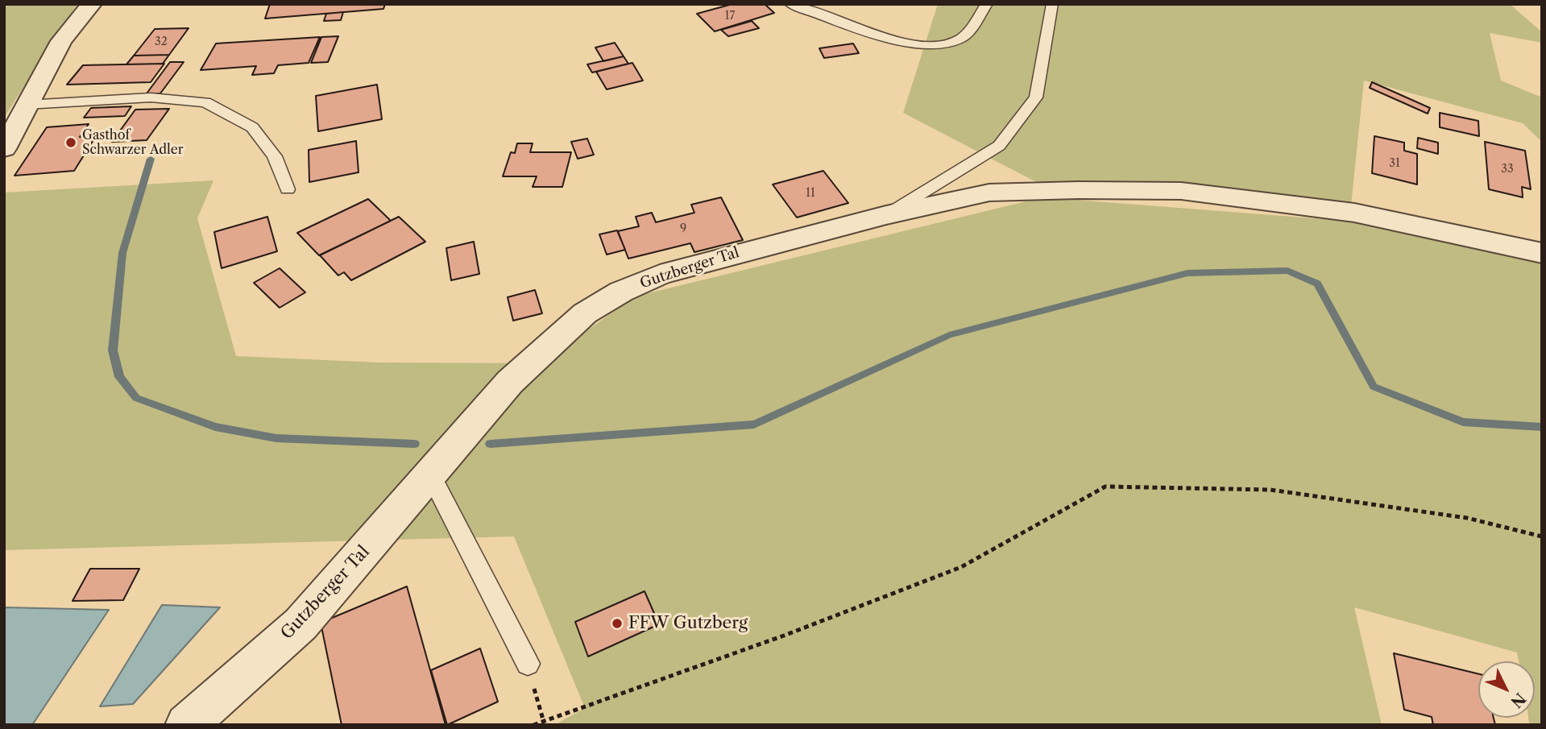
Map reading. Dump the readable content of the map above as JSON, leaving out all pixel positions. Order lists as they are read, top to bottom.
{
  "streets": {
    "street": ["Gutzberger Tal"]
  },
  "places": ["Gasthof Schwarzer Adler", "FFW Gutzberg"],
  "house_numbers": [
    "17",
    "32",
    "31",
    "33",
    "11",
    "9"
  ],
  "north": "bottom right"
}
